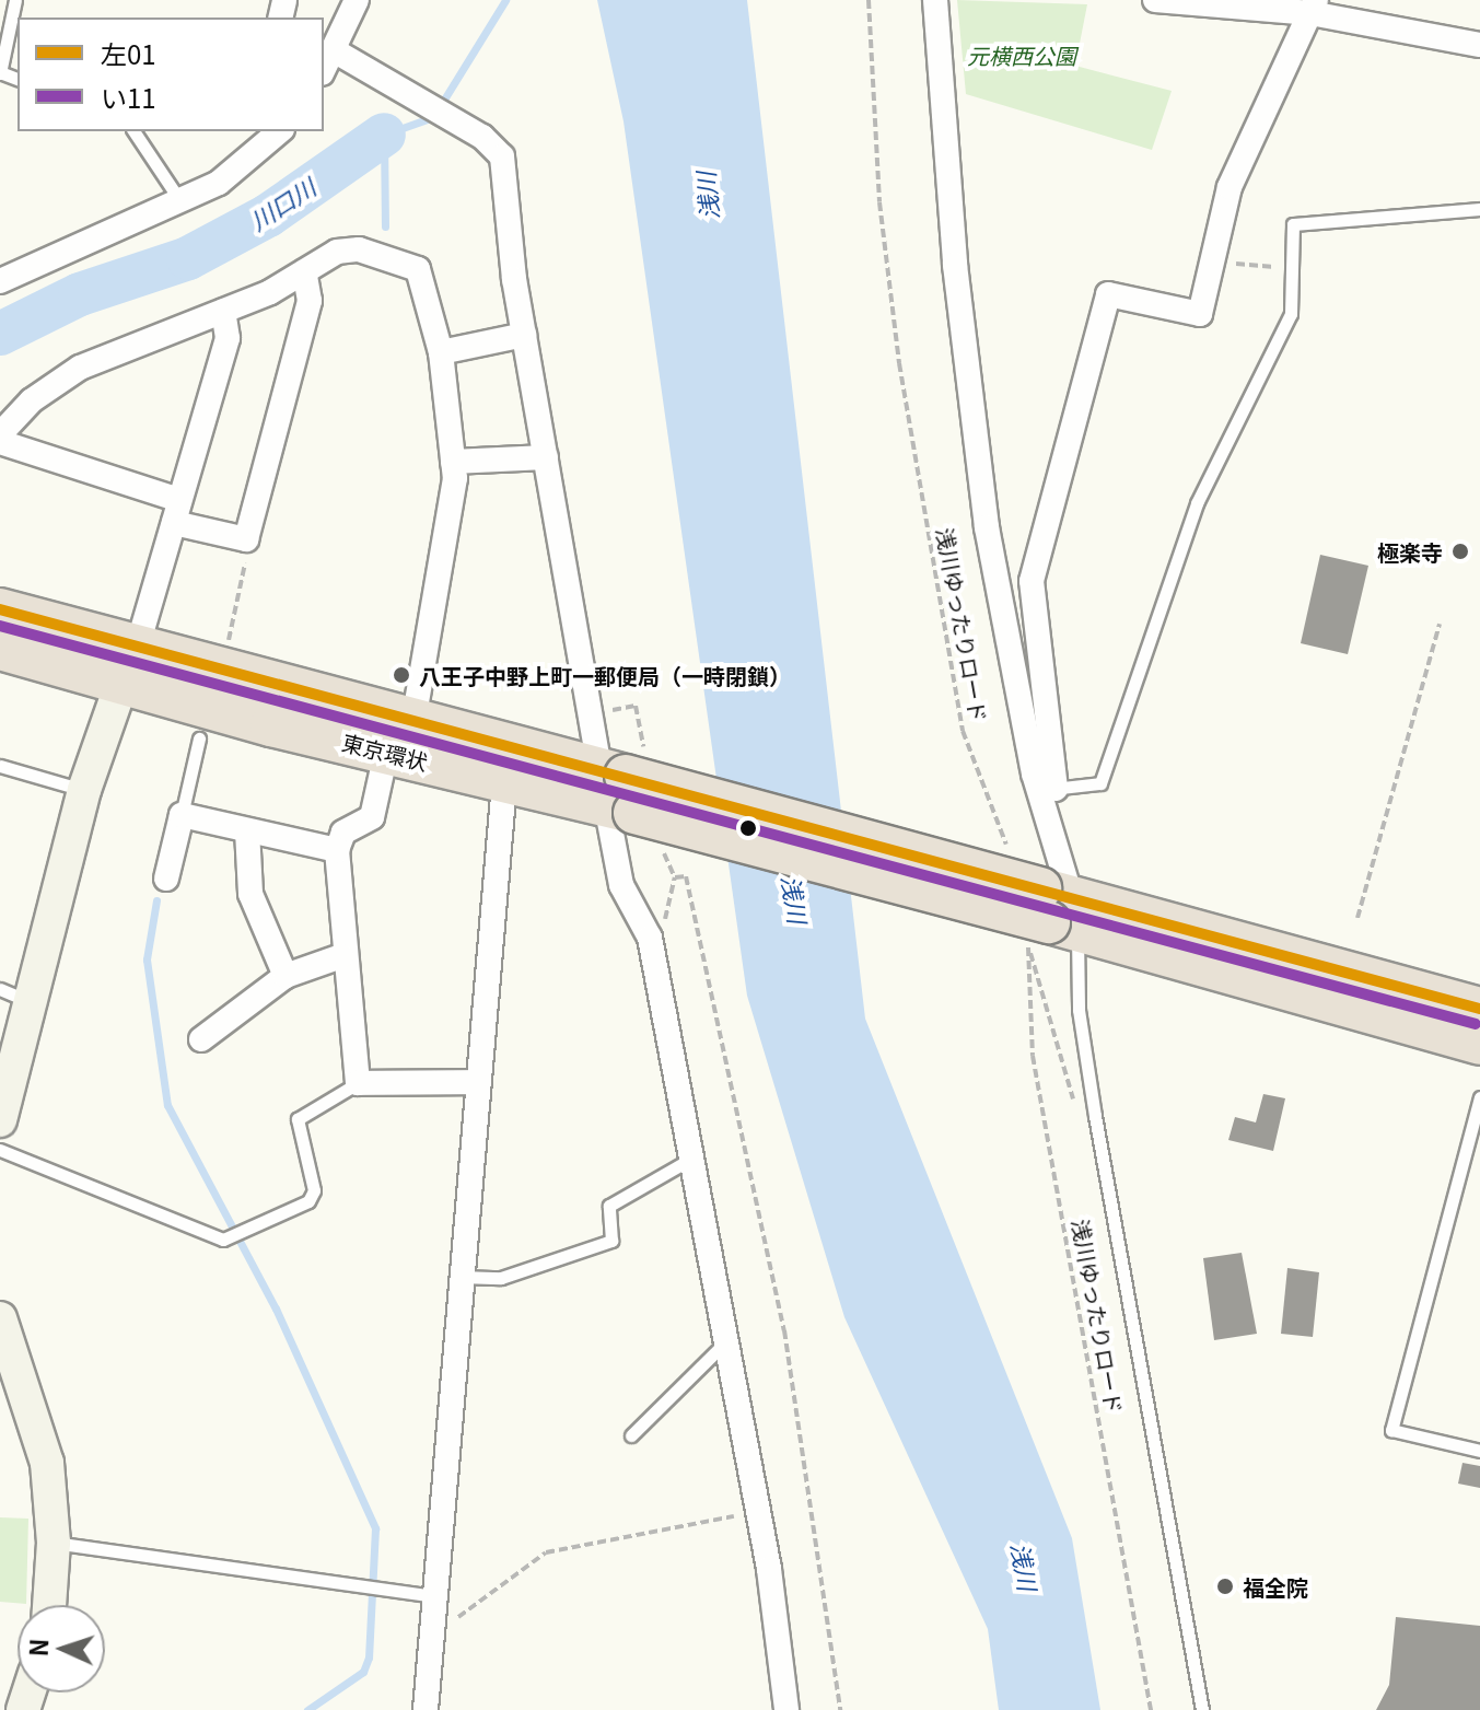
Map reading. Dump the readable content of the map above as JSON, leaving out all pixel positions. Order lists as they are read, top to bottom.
{
  "streets": {
    "highway": ["東京環状"],
    "path": ["浅川ゆったりロード"]
  },
  "crossings": [
    ["浅川ゆったりロード", "東京環状"]
  ],
  "water": ["浅川", "川口川"],
  "parks": ["元横西公園"],
  "places": ["極楽寺", "八王子中野上町一郵便局（一時閉鎖）", "福全院"],
  "lines": ["transit line 左01", "transit line い11"],
  "legend": ["左01", "い11"],
  "north": "left"
}
